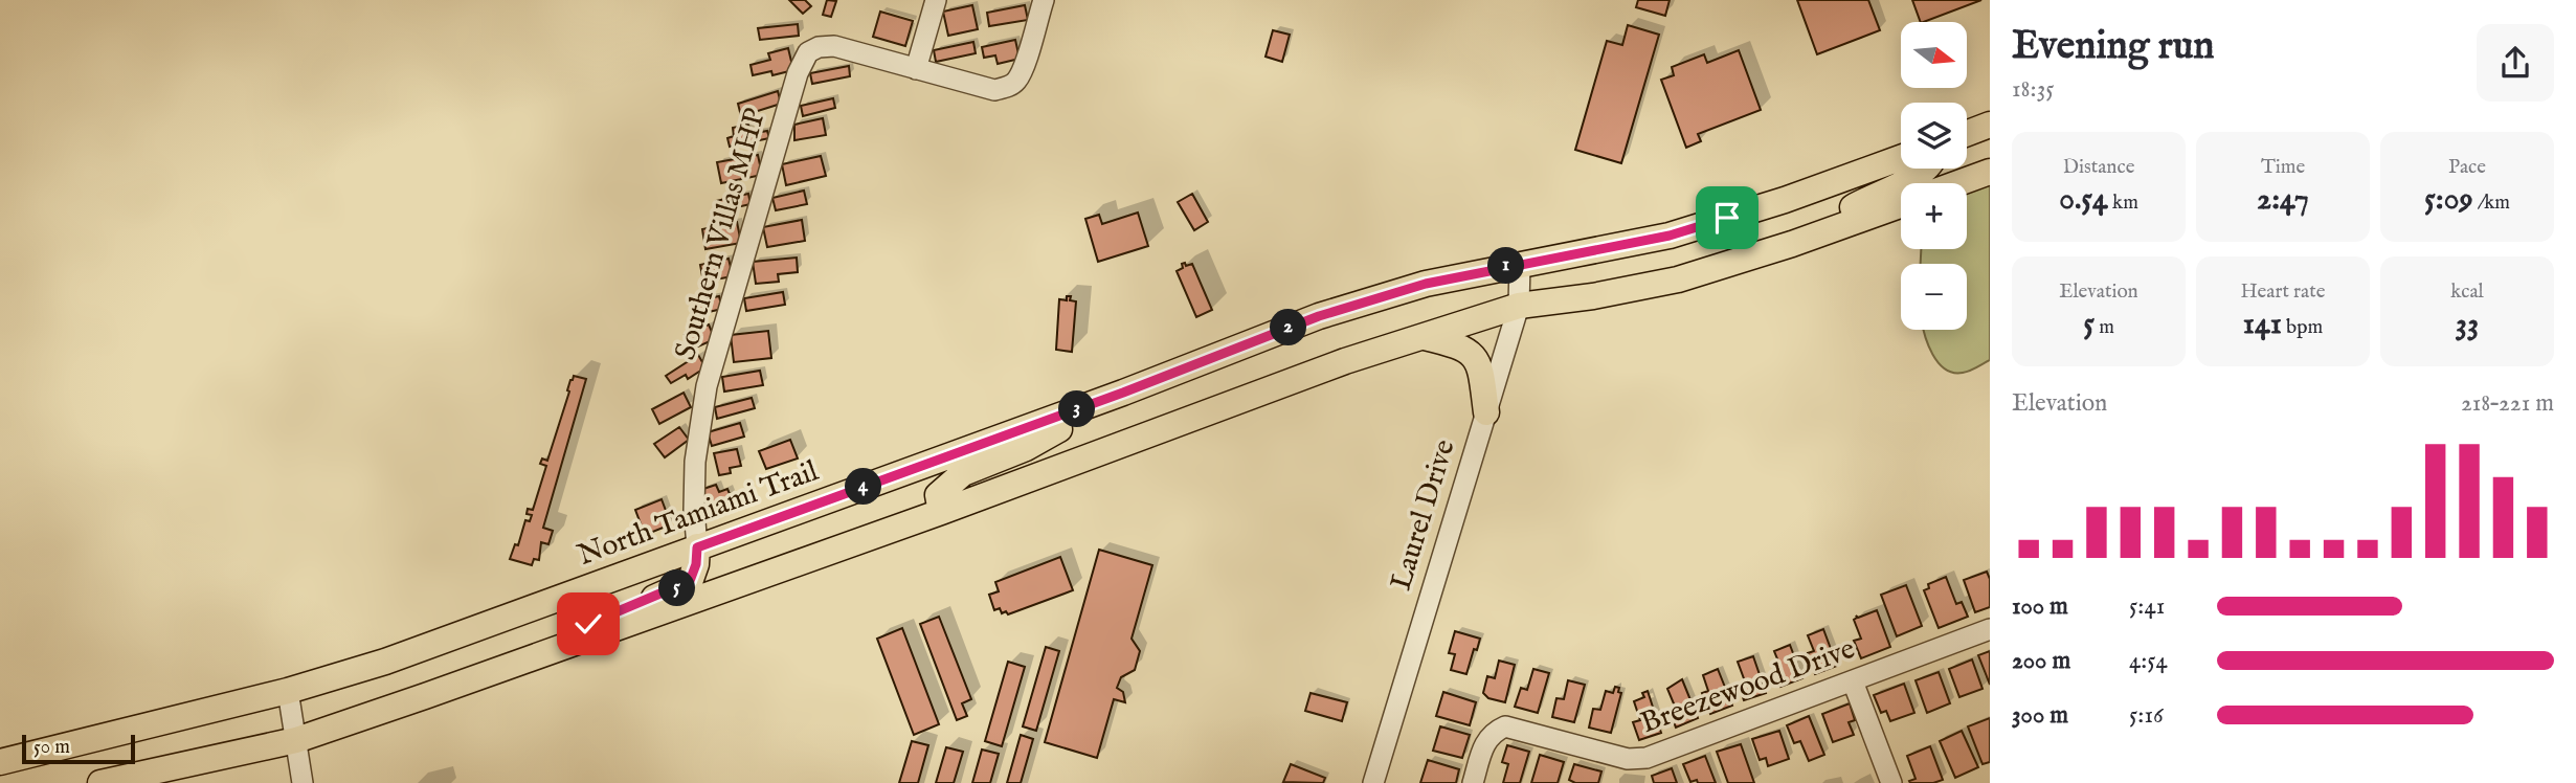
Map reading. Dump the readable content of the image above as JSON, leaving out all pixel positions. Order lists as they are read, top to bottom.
{
  "streets": {
    "main road": ["North Tamiami Trail"],
    "street": ["Southern Villas MHP", "Laurel Drive", "Breezewood Drive"]
  },
  "crossings": [
    ["Southern Villas MHP", "North Tamiami Trail"],
    ["North Tamiami Trail", "Laurel Drive"]
  ],
  "scale_bar": "50 m",
  "north": "right",
  "page": {
    "heading": ["Evening run", "18:35"],
    "map_buttons": ["+", "−"],
    "stats": [
      ["Distance", "0.54 km"],
      ["Time", "2:47"],
      ["Pace", "5:09 /km"],
      ["Elevation", "5 m"],
      ["Heart rate", "141 bpm"],
      ["kcal", "33"]
    ],
    "pins": [
      "1",
      "2",
      "3",
      "4",
      "5"
    ],
    "chart": ["Elevation", "218–221 m"],
    "list": [
      {
        "name": "100 m",
        "note": "5:41"
      },
      {
        "name": "200 m",
        "note": "4:54"
      },
      {
        "name": "300 m",
        "note": "5:16"
      }
    ],
    "scale": "50 m"
  }
}
